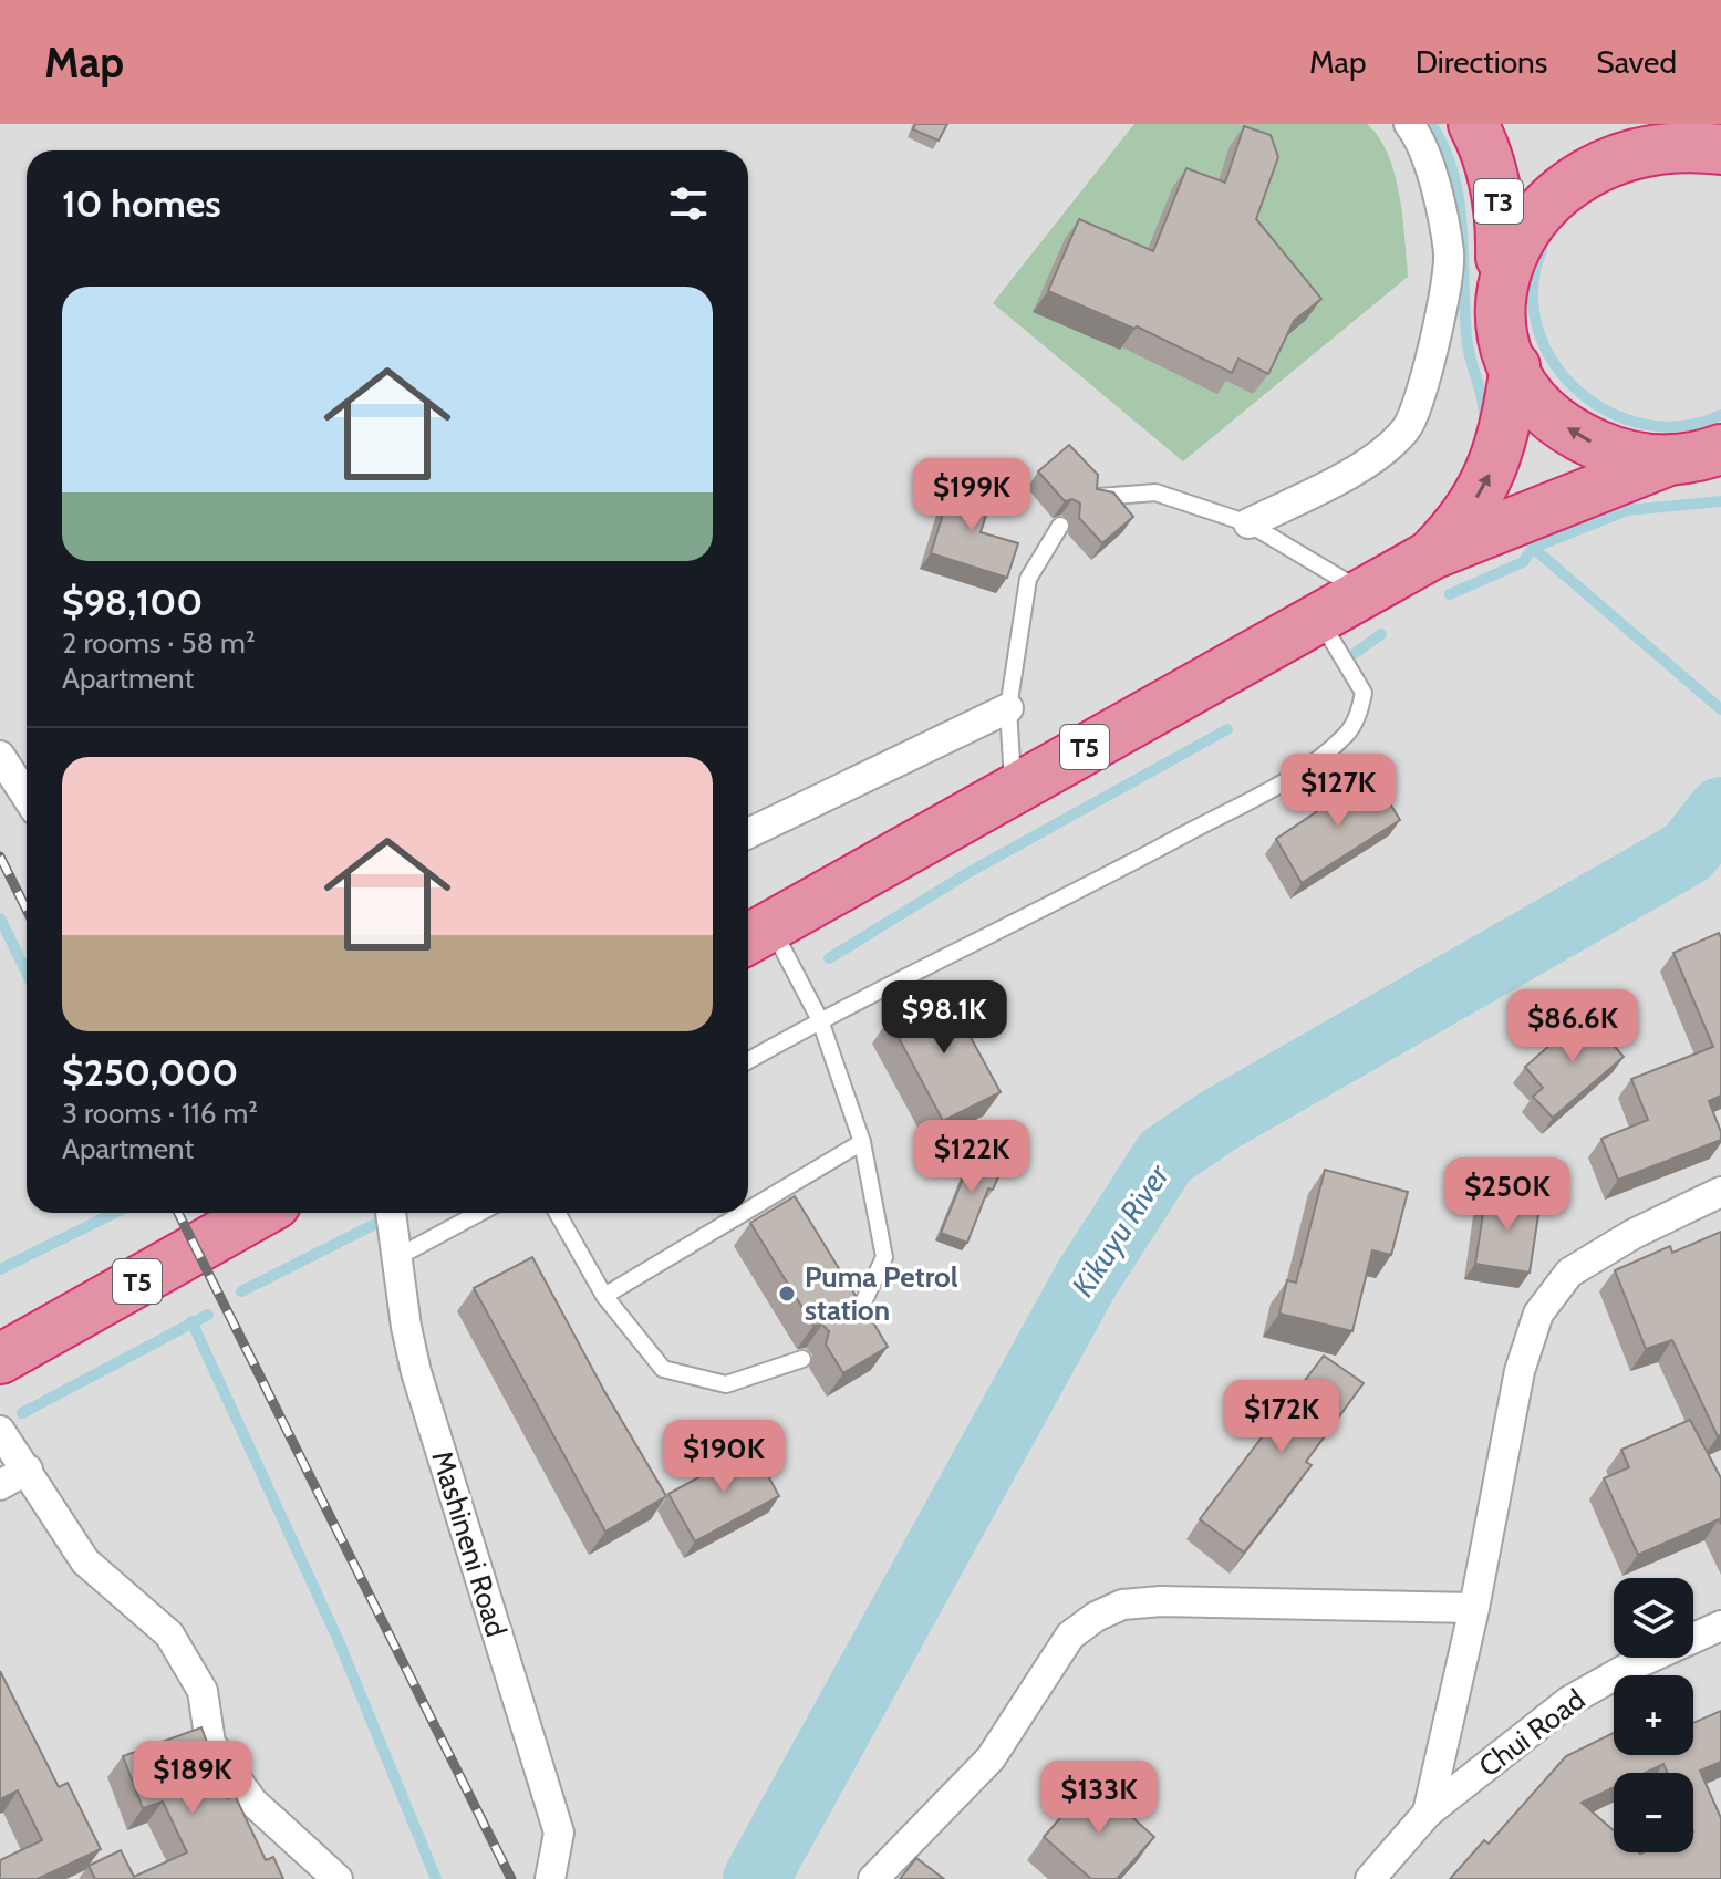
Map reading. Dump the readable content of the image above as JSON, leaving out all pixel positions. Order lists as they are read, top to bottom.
{
  "streets": {
    "highway": ["T3", "T5"],
    "street": ["Mashineni Road", "Chui Road"]
  },
  "crossings": [
    ["T3", "T5"]
  ],
  "water": ["Kikuyu River"],
  "places": ["Puma Petrol station"],
  "page": {
    "header": "Map",
    "nav": ["Map", "Directions", "Saved"],
    "heading": "10 homes",
    "list": [
      {
        "name": "$98,100",
        "note": "2 rooms · 58 m² · Apartment"
      },
      {
        "name": "$250,000",
        "note": "3 rooms · 116 m² · Apartment"
      }
    ],
    "price": [
      "$199K",
      "$127K",
      "$98.1K",
      "$86.6K",
      "$122K",
      "$250K",
      "$172K",
      "$190K",
      "$189K",
      "$133K"
    ],
    "map_buttons": ["+", "−"]
  }
}
